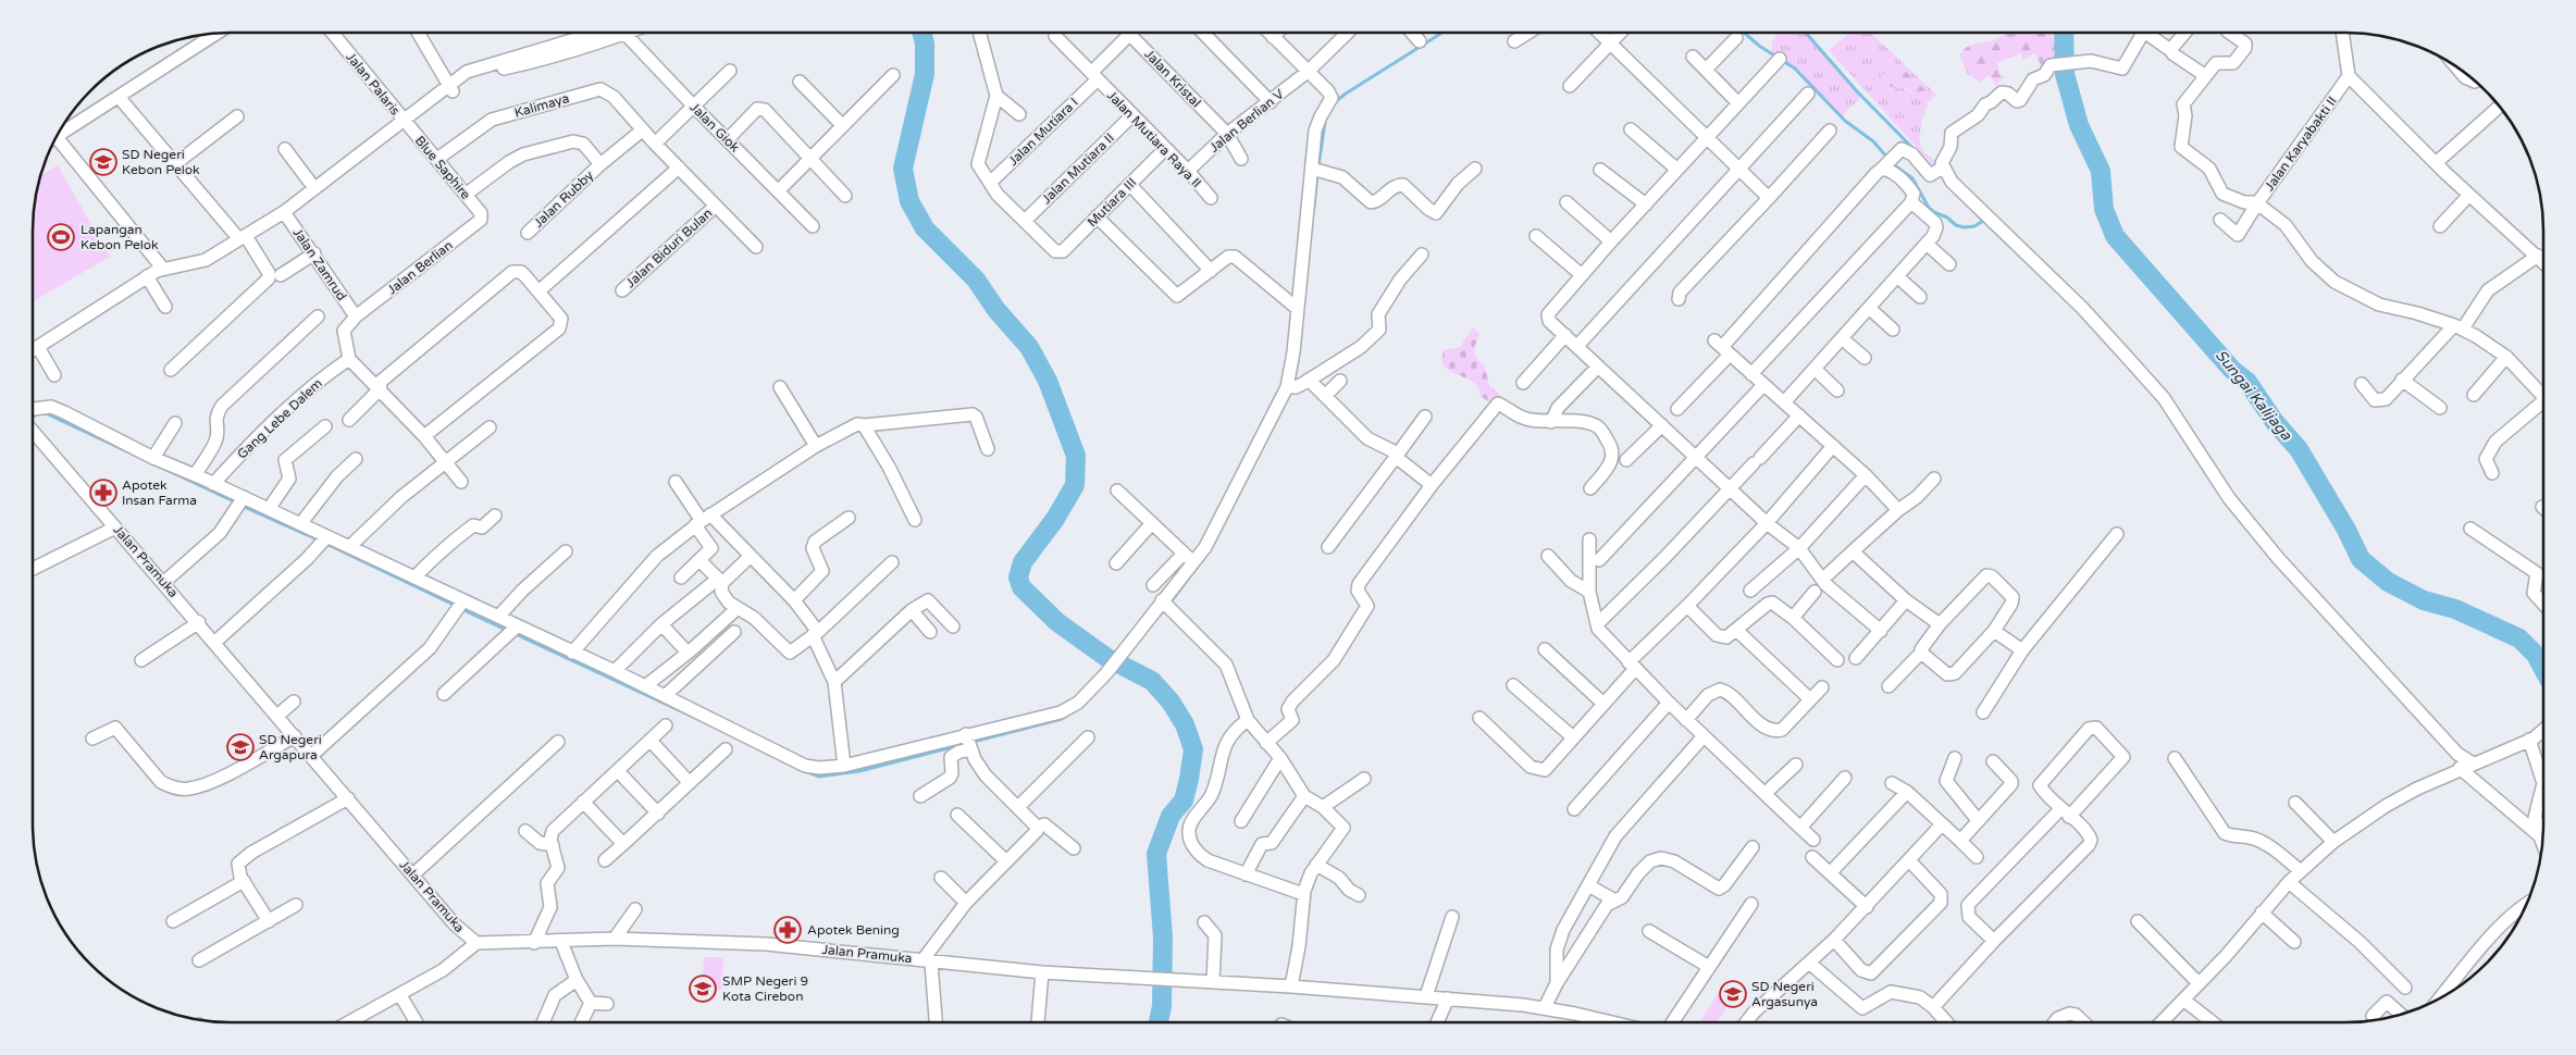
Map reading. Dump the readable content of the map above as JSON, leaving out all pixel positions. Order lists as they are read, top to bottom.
{
  "streets": {
    "street": [
      "Jalan Kristal",
      "Jalan Palaris",
      "Kalimaya",
      "Jalan Berlian V",
      "Jalan Giok",
      "Jalan Mutiara I",
      "Jalan Mutiara Raya II",
      "Jalan Karyabakti II",
      "Blue Saphire",
      "Jalan Mutiara II",
      "Jalan Rubby",
      "Mutiara III",
      "Jalan Biduri Bulan",
      "Jalan Zamrud",
      "Jalan Berlian",
      "Gang Lebe Dalem",
      "Jalan Pramuka"
    ]
  },
  "crossings": [
    ["Jalan Kristal", "Jalan Berlian V"],
    ["Jalan Kristal", "Jalan Mutiara I"],
    ["Jalan Palaris", "Blue Saphire"],
    ["Kalimaya", "Blue Saphire"],
    ["Kalimaya", "Jalan Rubby"],
    ["Jalan Berlian V", "Jalan Mutiara Raya II"],
    ["Jalan Mutiara I", "Jalan Mutiara Raya II"],
    ["Jalan Mutiara Raya II", "Jalan Mutiara II"],
    ["Jalan Mutiara Raya II", "Mutiara III"],
    ["Blue Saphire", "Jalan Berlian"],
    ["Jalan Mutiara II", "Mutiara III"],
    ["Jalan Zamrud", "Jalan Berlian"]
  ],
  "water": ["Sungai Kalijaga"],
  "places": {
    "school or university": [
      "SD Negeri Kebon Pelok",
      "SD Negeri Argapura",
      "SMP Negeri 9 Kota Cirebon",
      "SD Negeri Argasunya"
    ],
    "sports": ["Lapangan Kebon Pelok"],
    "pharmacy": ["Apotek Insan Farma", "Apotek Bening"]
  }
}
